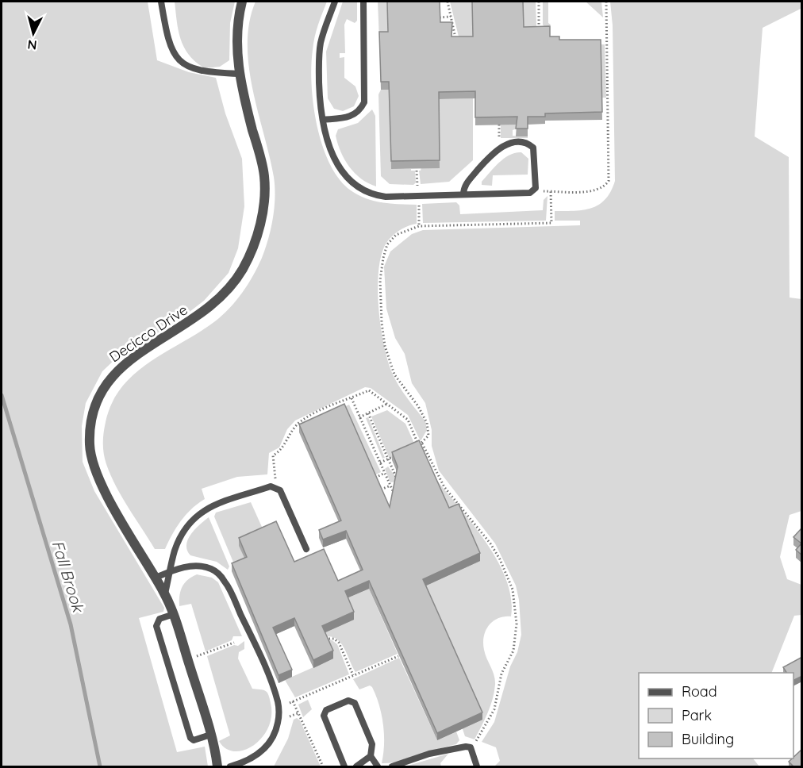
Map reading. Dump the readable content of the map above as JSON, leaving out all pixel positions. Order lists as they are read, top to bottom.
{
  "streets": {
    "street": ["Decicco Drive"]
  },
  "water": ["Fall Brook"],
  "legend": ["Road", "Park", "Building"],
  "north": "bottom"
}
